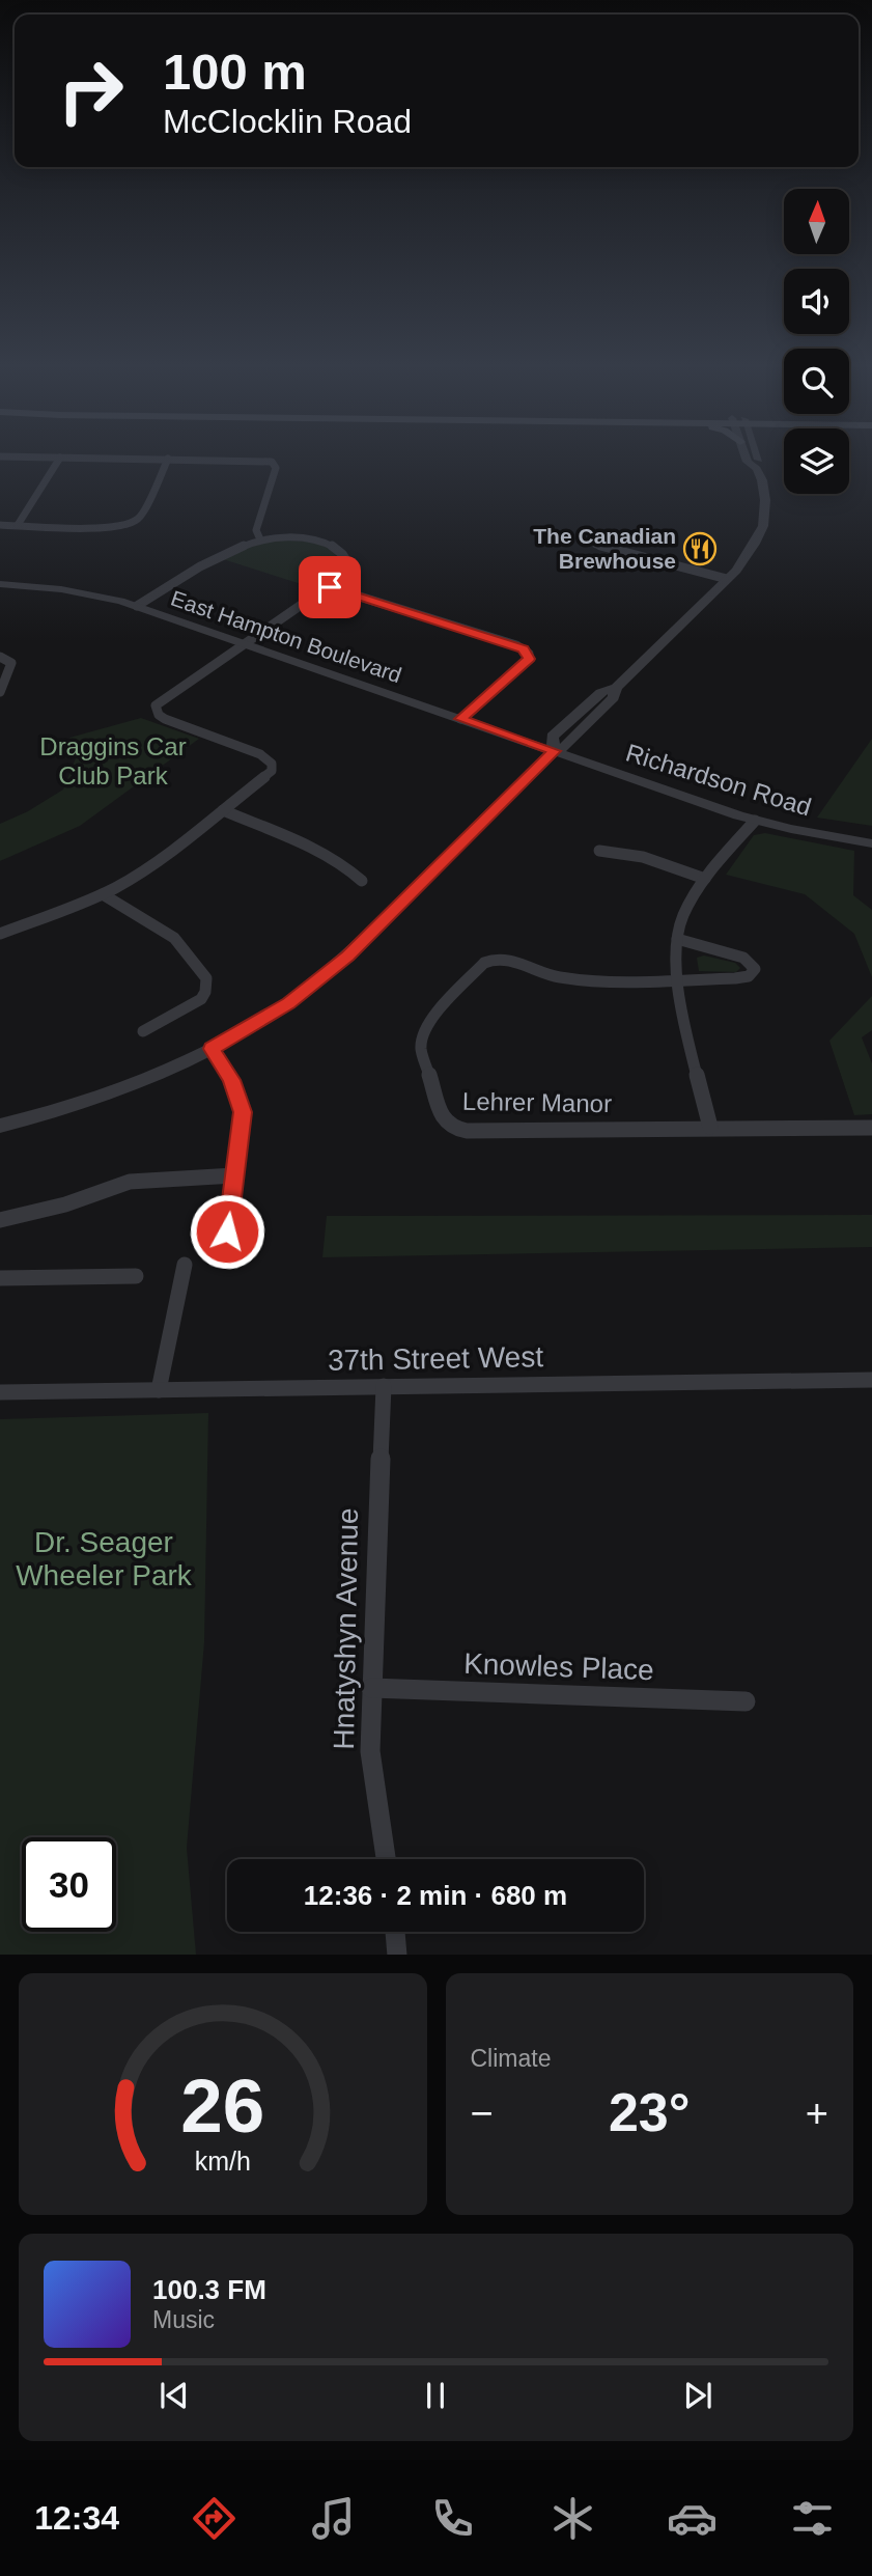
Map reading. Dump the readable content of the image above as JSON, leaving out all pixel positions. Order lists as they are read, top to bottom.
{
  "streets": {
    "street": [
      "East Hampton Boulevard",
      "Richardson Road",
      "Lehrer Manor",
      "37th Street West",
      "Hnatyshyn Avenue",
      "Knowles Place"
    ]
  },
  "crossings": [
    ["East Hampton Boulevard", "Richardson Road"],
    ["37th Street West", "Hnatyshyn Avenue"],
    ["Hnatyshyn Avenue", "Knowles Place"]
  ],
  "parks": ["Draggins Car Club Park", "Dr. Seager Wheeler Park"],
  "places": {
    "restaurant": ["The Canadian Brewhouse"]
  },
  "north": "top",
  "page": {
    "turn": ["100 m", "McClocklin Road"],
    "limit": "30",
    "trip": "12:36 · 2 min · 680 m",
    "tile": "Climate",
    "heat": ["−", "23°", "+"],
    "song": ["100.3 FM", "Music"],
    "tabs": "12:34",
    "gauge": ["26", "km/h"]
  }
}
